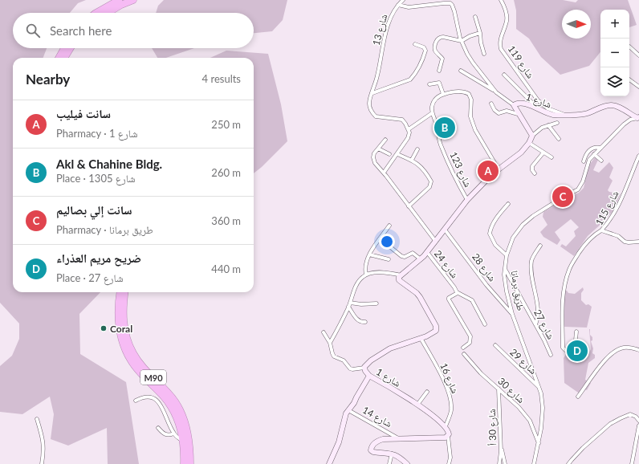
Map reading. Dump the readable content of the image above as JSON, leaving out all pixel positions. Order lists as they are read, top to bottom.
{
  "streets": {
    "highway": ["M90"],
    "street": [
      "شارع 13",
      "شارع 119",
      "شارع 1",
      "شارع 123",
      "شارع 115",
      "شارع 24",
      "شارع 28",
      "طريق برمانا",
      "شارع 27",
      "شارع 29",
      "شارع 16",
      "شارع 30",
      "شارع 14",
      "شارع 30 أ"
    ]
  },
  "crossings": [
    ["شارع 13", "شارع 1"],
    ["شارع 119", "شارع 1"],
    ["شارع 1", "طريق برمانا"],
    ["شارع 1", "شارع 16"],
    ["شارع 28", "طريق برمانا"],
    ["طريق برمانا", "شارع 27"],
    ["طريق برمانا", "شارع 29"],
    ["طريق برمانا", "شارع 30"],
    ["شارع 30", "شارع 30 أ"]
  ],
  "places": ["Coral"],
  "north": "right",
  "page": {
    "map_buttons": ["+", "−"],
    "search": "Search here",
    "heading": ["Nearby", "4 results"],
    "list": [
      {
        "mark": "A",
        "name": "سانت فيليب",
        "note": "Pharmacy · شارع 1",
        "value": "250 m"
      },
      {
        "mark": "B",
        "name": "Akl & Chahine Bldg.",
        "note": "Place · شارع 1305",
        "value": "260 m"
      },
      {
        "mark": "C",
        "name": "سانت إلي بصاليم",
        "note": "Pharmacy · طريق برمانا",
        "value": "360 m"
      },
      {
        "mark": "D",
        "name": "ضريح مريم العذراء",
        "note": "Place · شارع 27",
        "value": "440 m"
      }
    ],
    "pins": [
      "B",
      "A",
      "C",
      "D"
    ]
  }
}
